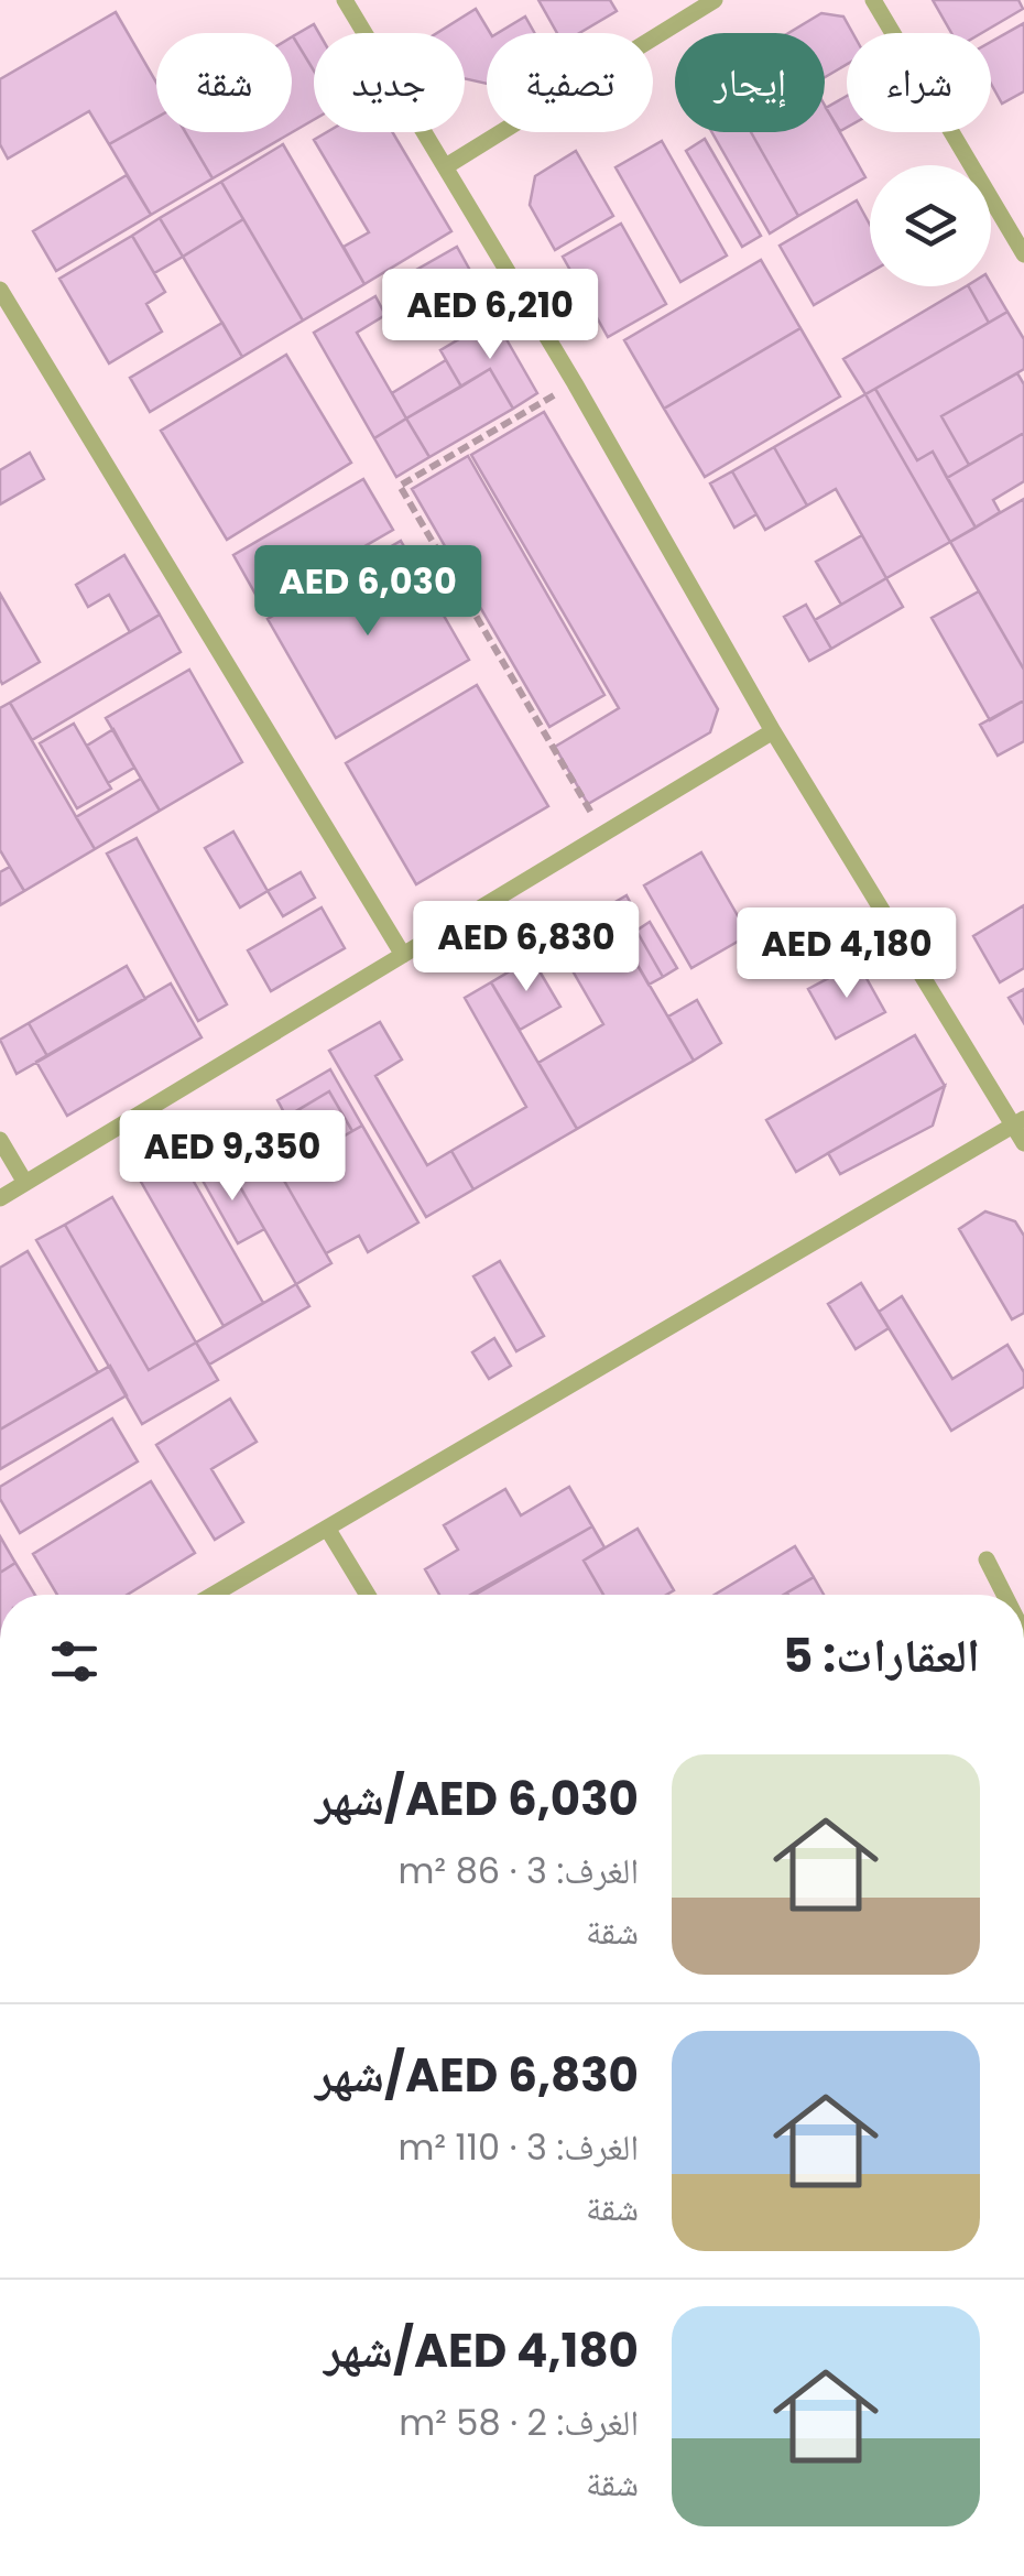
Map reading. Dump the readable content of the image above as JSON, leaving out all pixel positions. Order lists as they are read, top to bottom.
{
  "page": {
    "chip": [
      "شراء",
      "إيجار",
      "تصفية",
      "جديد",
      "شقة"
    ],
    "price": [
      "AED 6,210",
      "AED 6,030",
      "AED 6,830",
      "AED 4,180",
      "AED 9,350"
    ],
    "heading": "العقارات: 5",
    "list": [
      {
        "name": "AED 6,030/شهر",
        "note": "الغرف: 3 · 86 m² · شقة"
      },
      {
        "name": "AED 6,830/شهر",
        "note": "الغرف: 3 · 110 m² · شقة"
      },
      {
        "name": "AED 4,180/شهر",
        "note": "الغرف: 2 · 58 m² · شقة"
      }
    ]
  }
}
